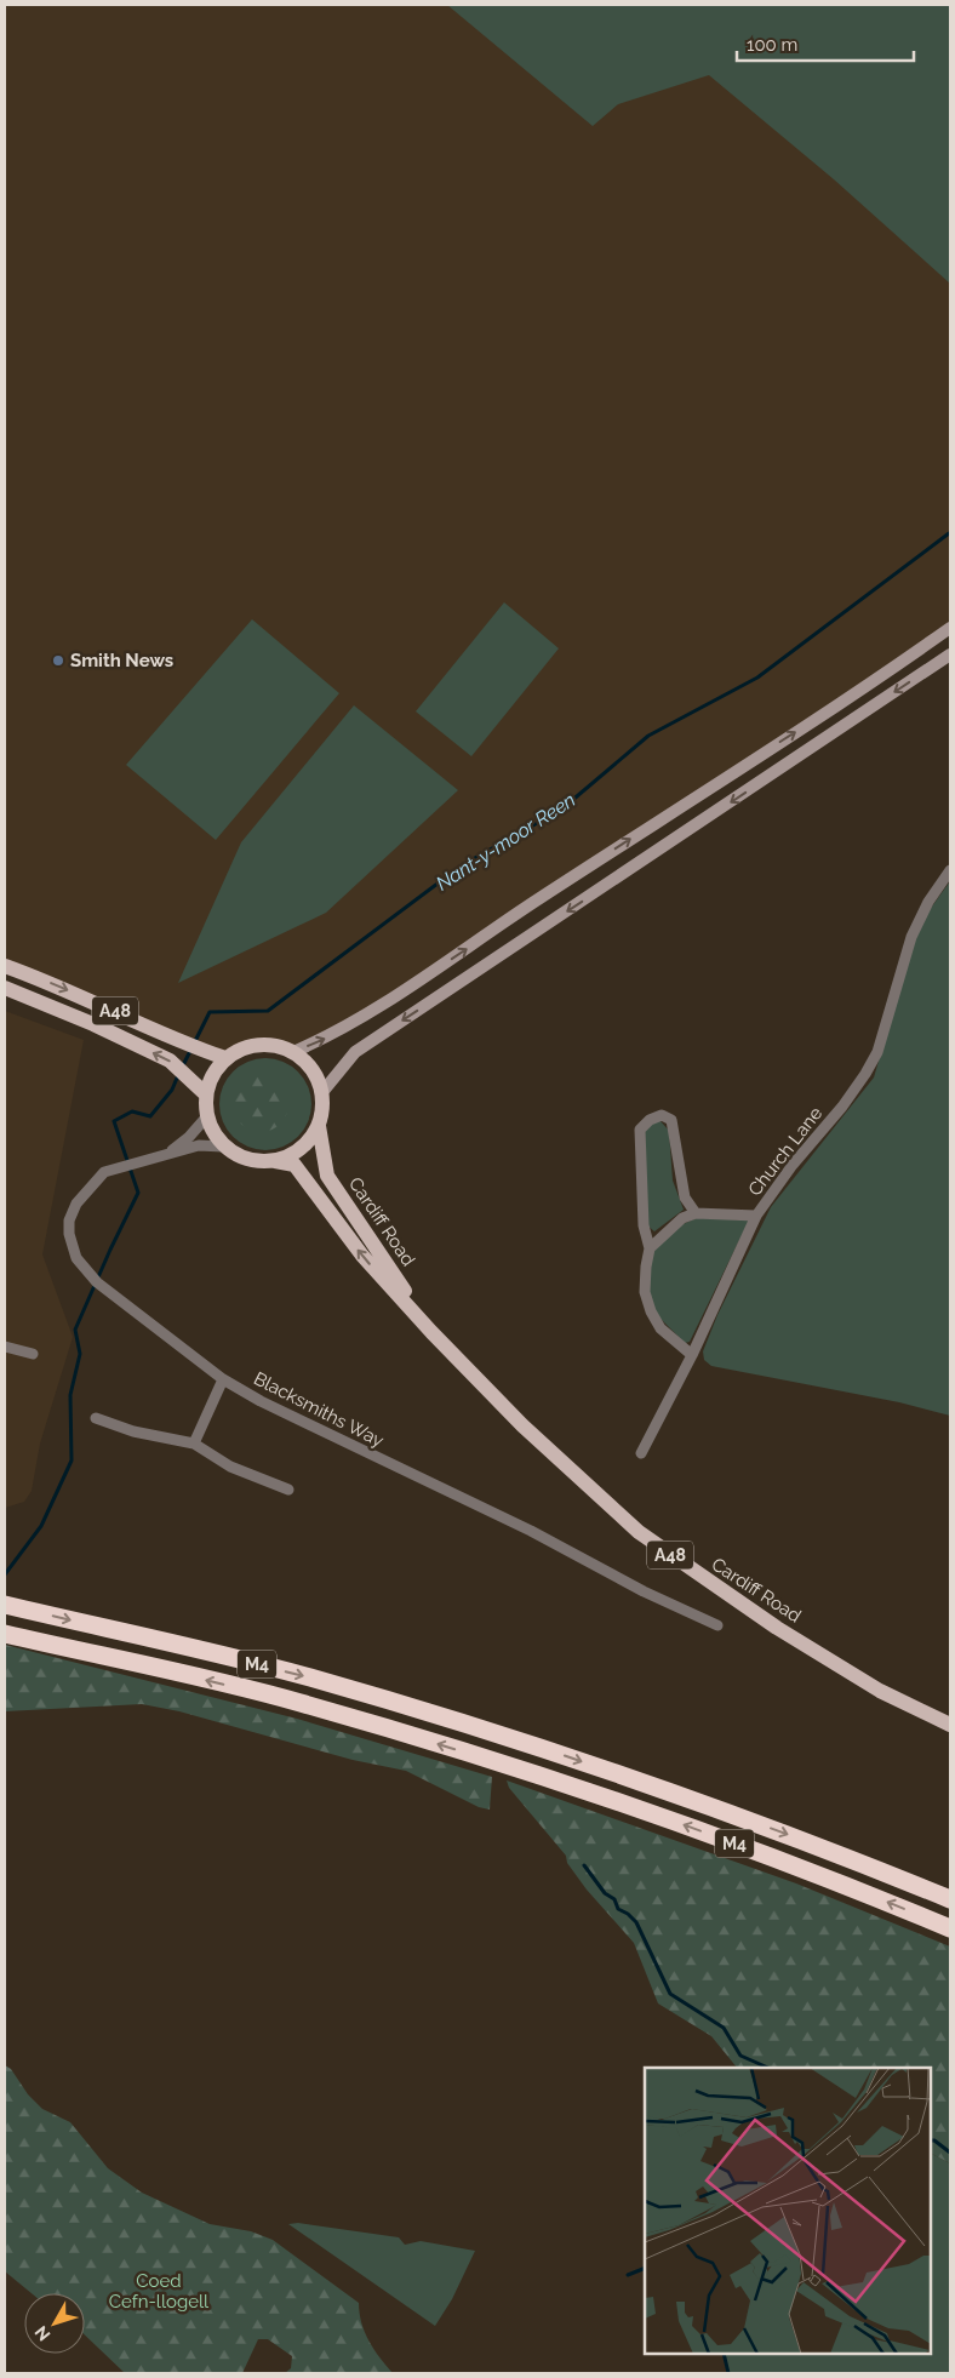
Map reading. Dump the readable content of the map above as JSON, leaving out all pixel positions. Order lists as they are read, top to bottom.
{
  "streets": {
    "highway": ["M4"],
    "main road": ["A48", "Cardiff Road"],
    "street": ["Church Lane", "Blacksmiths Way"]
  },
  "crossings": [
    ["A48", "Cardiff Road"],
    ["A48", "Blacksmiths Way"],
    ["Cardiff Road", "Blacksmiths Way"]
  ],
  "water": ["Nant-y-moor Reen"],
  "parks": ["Coed Cefn-llogell"],
  "places": ["Smith News"],
  "scale_bar": "100 m",
  "north": "bottom left"
}
